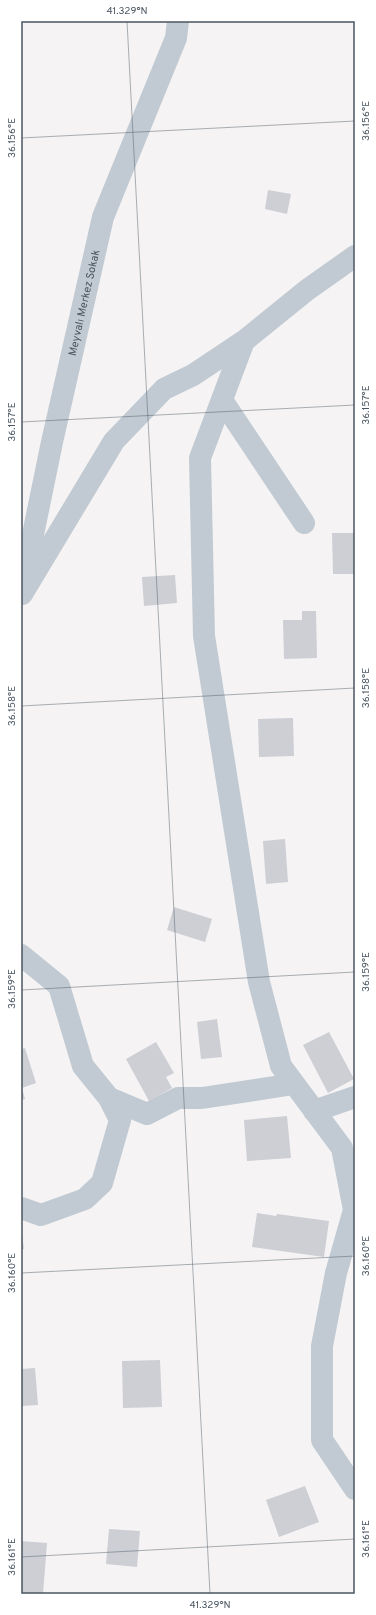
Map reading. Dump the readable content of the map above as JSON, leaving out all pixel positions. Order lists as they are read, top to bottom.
{
  "streets": {
    "street": ["Meyvalı Merkez Sokak"]
  },
  "coordinates": [
    "41.329°N",
    "36.156°E",
    "36.157°E",
    "36.158°E",
    "36.159°E",
    "36.160°E",
    "36.161°E"
  ]
}
